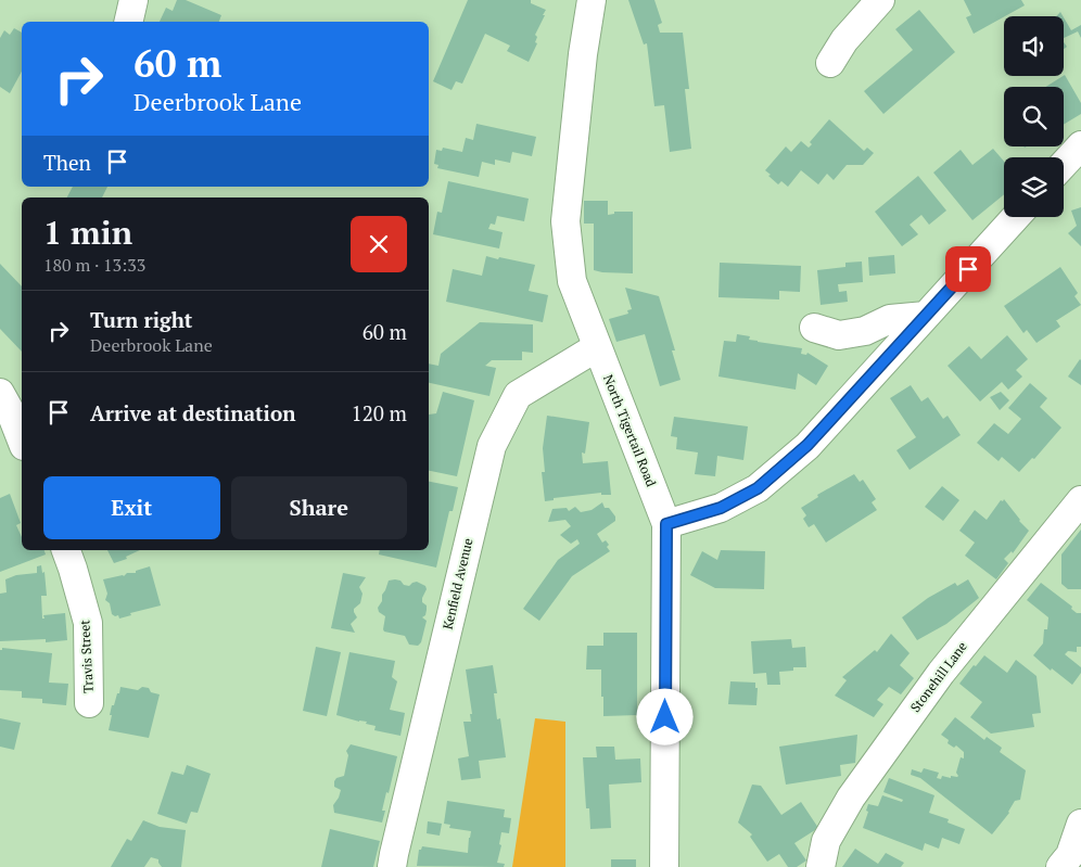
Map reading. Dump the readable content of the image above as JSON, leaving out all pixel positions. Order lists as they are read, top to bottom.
{
  "streets": {
    "street": [
      "North Tigertail Road",
      "Kenfield Avenue",
      "Travis Street",
      "Stonehill Lane"
    ]
  },
  "crossings": [
    ["North Tigertail Road", "Kenfield Avenue"]
  ],
  "page": {
    "turn": ["60 m", "Deerbrook Lane"],
    "then": "Then",
    "heading": ["1 min", "180 m · 13:33"],
    "list": [
      {
        "name": "Turn right",
        "note": "Deerbrook Lane",
        "value": "60 m"
      },
      {
        "name": "Arrive at destination",
        "value": "120 m"
      }
    ],
    "buttons": ["Exit", "Share"]
  }
}
